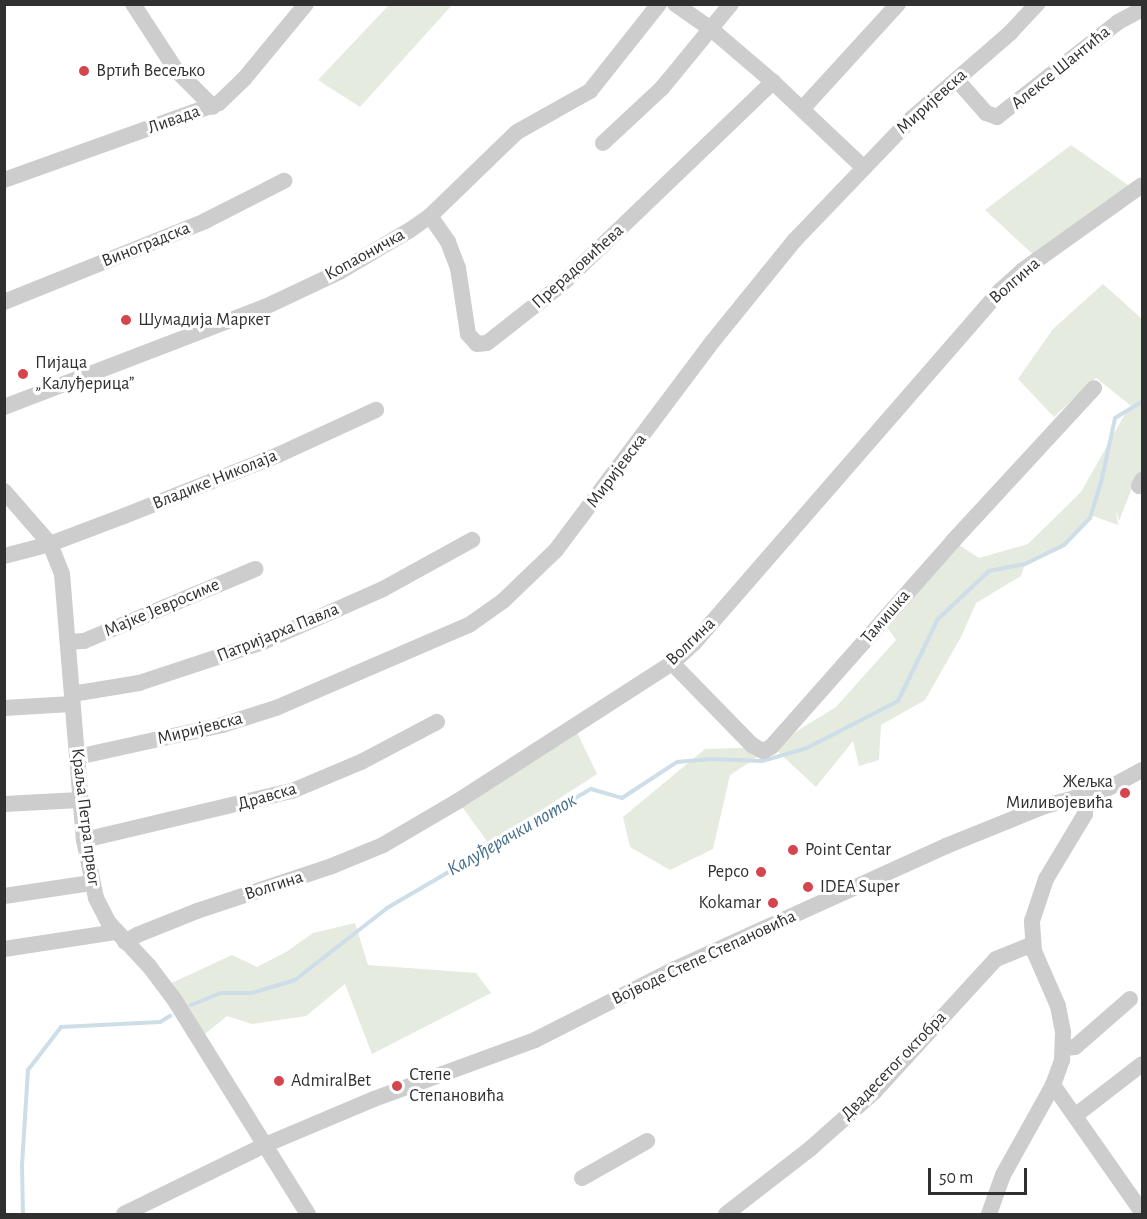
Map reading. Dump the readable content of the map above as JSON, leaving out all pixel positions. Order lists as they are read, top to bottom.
{
  "streets": {
    "street": [
      "Алексе Шантића",
      "Миријевска",
      "Ливада",
      "Виноградска",
      "Копаоничка",
      "Прерадовићева",
      "Волгина",
      "Владике Николаја",
      "Мајке Јевросиме",
      "Тамишка",
      "Патријарха Павла",
      "Дравска",
      "Краља Петра првог",
      "Војводе Степе Степановића",
      "Двадесетог октобра"
    ]
  },
  "crossings": [
    ["Алексе Шантића", "Миријевска"],
    ["Миријевска", "Краља Петра првог"],
    ["Копаоничка", "Прерадовићева"],
    ["Волгина", "Тамишка"],
    ["Волгина", "Краља Петра првог"],
    ["Владике Николаја", "Краља Петра првог"],
    ["Мајке Јевросиме", "Краља Петра првог"],
    ["Патријарха Павла", "Краља Петра првог"],
    ["Дравска", "Краља Петра првог"],
    ["Краља Петра првог", "Војводе Степе Степановића"]
  ],
  "water": ["Калуђерачки поток"],
  "places": [
    "Вртић Весељко",
    "Шумадија Маркет",
    "Пијаца „Калуђерица”",
    "Жељка Миливојевића",
    "Point Centar",
    "Pepco",
    "IDEA Super",
    "Kokamar",
    "AdmiralBet",
    "Степе Степановића"
  ],
  "scale_bar": "50 m"
}
